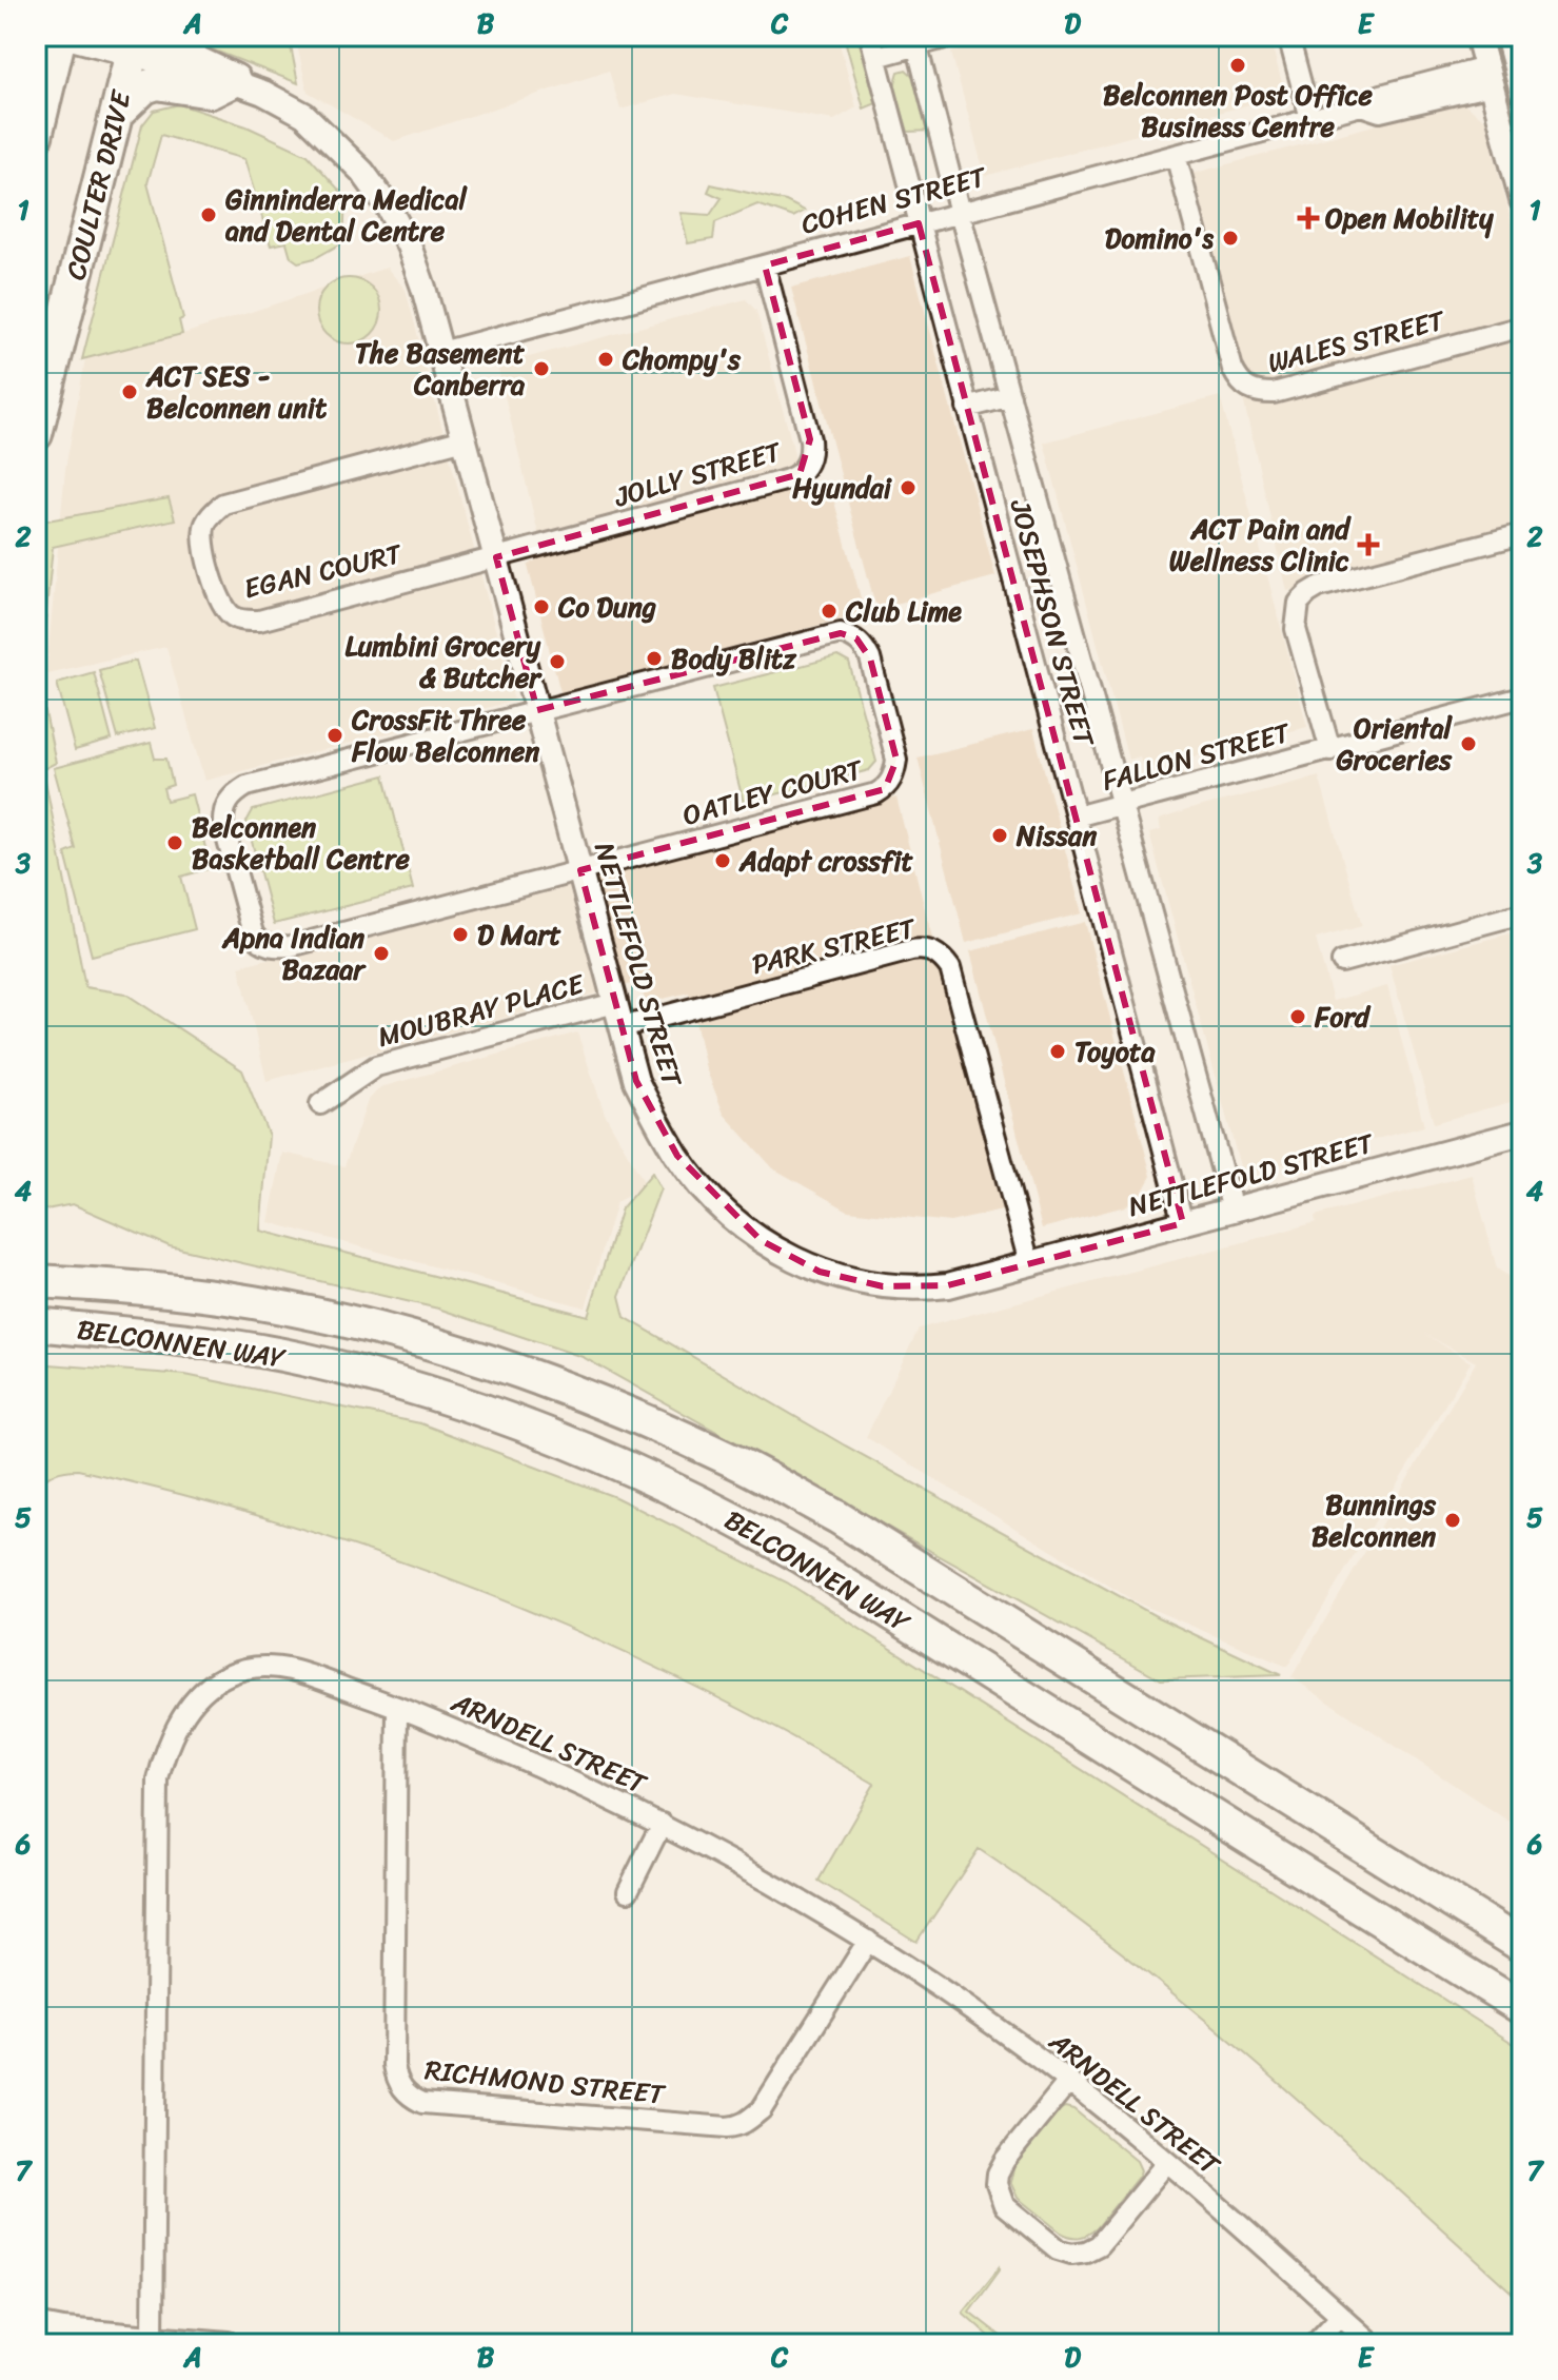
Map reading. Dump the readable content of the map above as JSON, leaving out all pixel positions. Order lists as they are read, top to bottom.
{
  "streets": {
    "main road": ["COULTER DRIVE", "BELCONNEN WAY"],
    "street": [
      "COHEN STREET",
      "WALES STREET",
      "JOLLY STREET",
      "EGAN COURT",
      "JOSEPHSON STREET",
      "FALLON STREET",
      "OATLEY COURT",
      "PARK STREET",
      "NETTLEFOLD STREET",
      "MOUBRAY PLACE",
      "ARNDELL STREET",
      "RICHMOND STREET"
    ]
  },
  "crossings": [
    ["COULTER DRIVE", "NETTLEFOLD STREET"],
    ["COHEN STREET", "WALES STREET"],
    ["COHEN STREET", "JOLLY STREET"],
    ["COHEN STREET", "JOSEPHSON STREET"],
    ["COHEN STREET", "NETTLEFOLD STREET"],
    ["JOLLY STREET", "EGAN COURT"],
    ["JOLLY STREET", "NETTLEFOLD STREET"],
    ["EGAN COURT", "NETTLEFOLD STREET"],
    ["JOSEPHSON STREET", "FALLON STREET"],
    ["JOSEPHSON STREET", "NETTLEFOLD STREET"],
    ["OATLEY COURT", "NETTLEFOLD STREET"],
    ["PARK STREET", "NETTLEFOLD STREET"],
    ["NETTLEFOLD STREET", "MOUBRAY PLACE"],
    ["ARNDELL STREET", "RICHMOND STREET"]
  ],
  "places": {
    "other": [
      "Belconnen Post Office Business Centre",
      "Ginninderra Medical and Dental Centre",
      "Domino's",
      "Chompy's",
      "The Basement Canberra",
      "ACT SES - Belconnen unit",
      "Hyundai",
      "Co Dung",
      "Club Lime",
      "Body Blitz",
      "Lumbini Grocery & Butcher",
      "CrossFit Three Flow Belconnen",
      "Oriental Groceries",
      "Nissan",
      "Belconnen Basketball Centre",
      "Adapt crossfit",
      "D Mart",
      "Apna Indian Bazaar",
      "Ford",
      "Toyota",
      "Bunnings Belconnen"
    ],
    "health": ["Open Mobility", "ACT Pain and Wellness Clinic"]
  },
  "grid": {
    "columns": [
      "A",
      "B",
      "C",
      "D",
      "E"
    ],
    "rows": [
      "1",
      "2",
      "3",
      "4",
      "5",
      "6",
      "7"
    ]
  }
}
